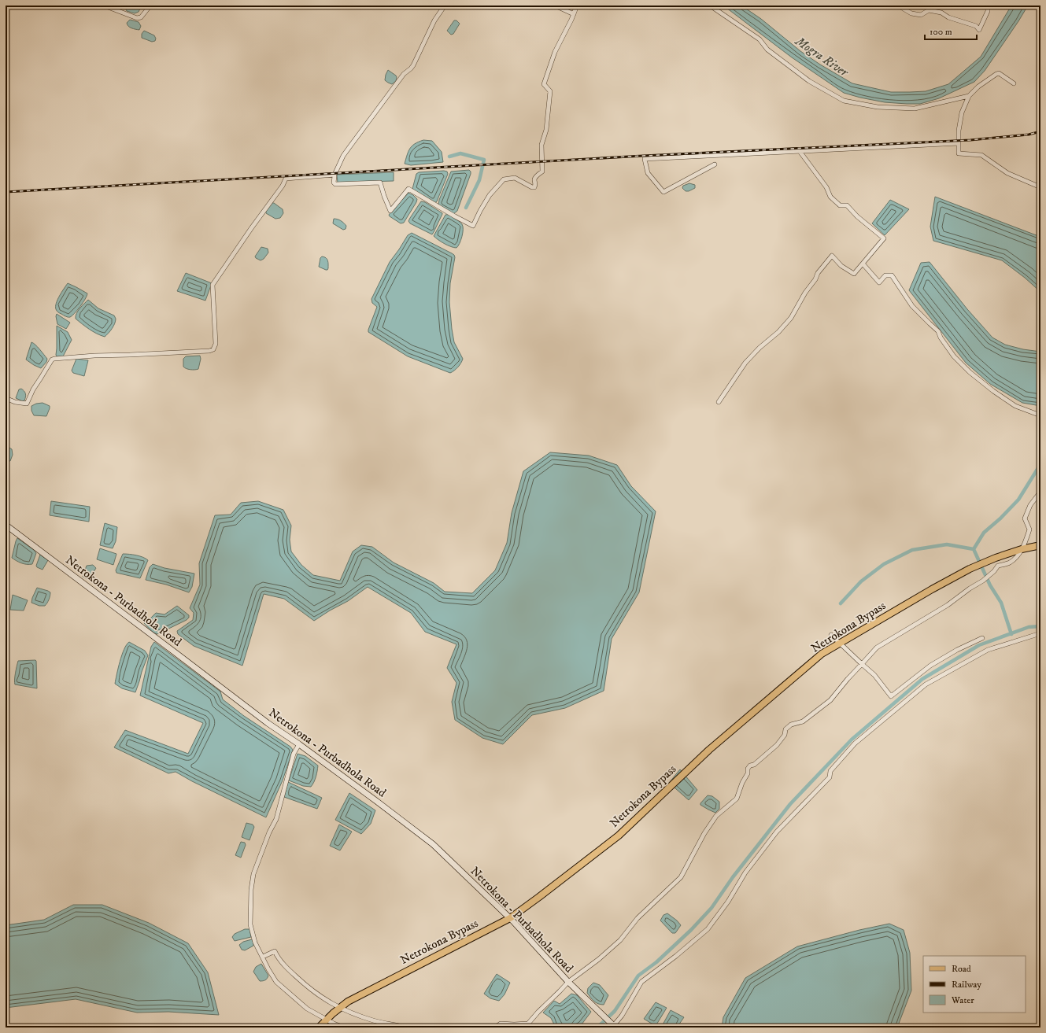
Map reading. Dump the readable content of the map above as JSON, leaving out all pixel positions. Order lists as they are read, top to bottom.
{
  "streets": {
    "main road": ["Netrokona - Purbadhola Road", "Netrokona Bypass"]
  },
  "crossings": [
    ["Netrokona - Purbadhola Road", "Netrokona Bypass"]
  ],
  "water": ["Mogra River"],
  "legend": ["Road", "Railway", "Water"],
  "scale_bar": "100 m"
}
